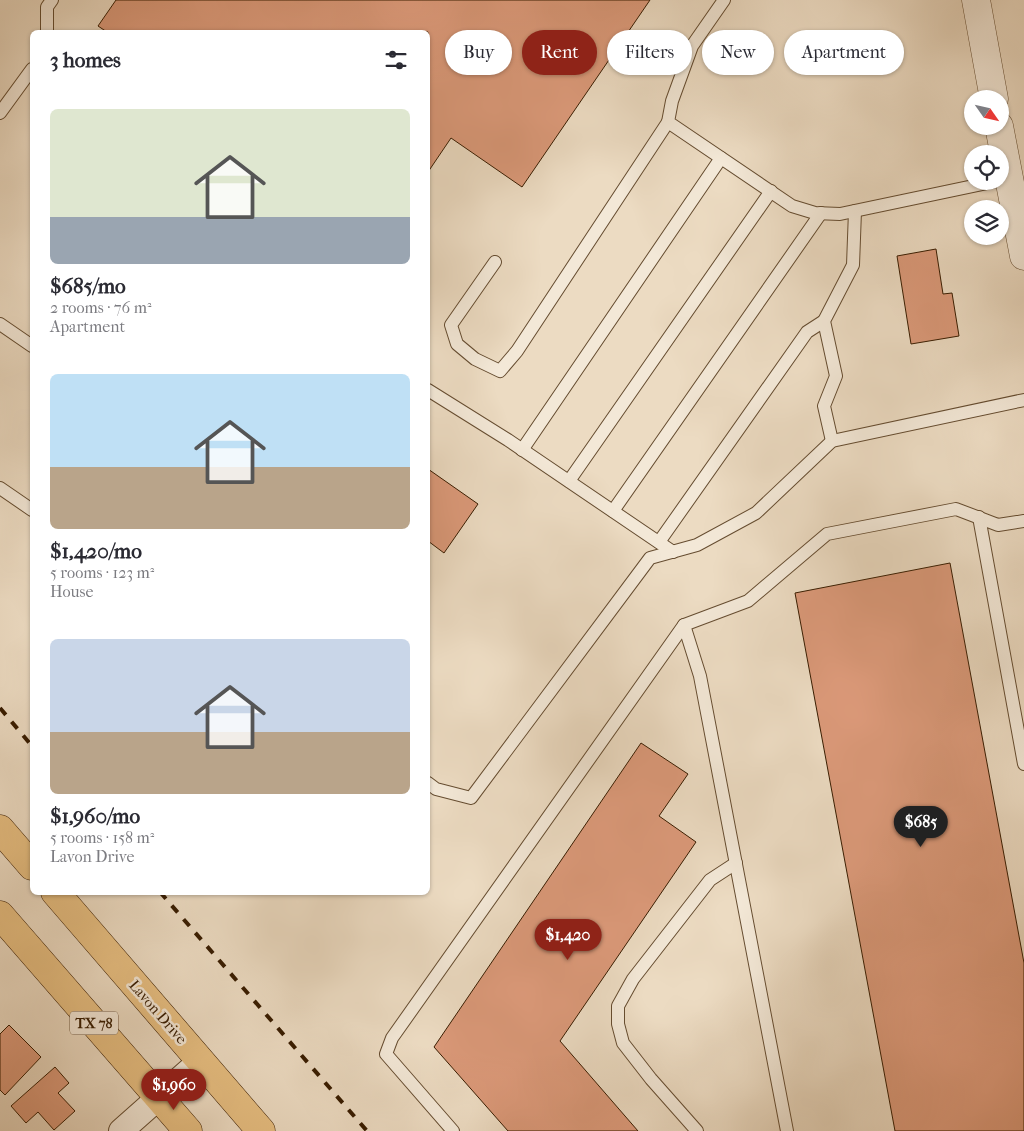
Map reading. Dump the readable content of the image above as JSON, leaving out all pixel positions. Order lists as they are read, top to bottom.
{
  "streets": {
    "main road": ["Lavon Drive", "TX 78"]
  },
  "north": "bottom right",
  "page": {
    "chip": [
      "Buy",
      "Rent",
      "Filters",
      "New",
      "Apartment"
    ],
    "heading": "3 homes",
    "list": [
      {
        "name": "$685/mo",
        "note": "2 rooms · 76 m² · Apartment"
      },
      {
        "name": "$1,420/mo",
        "note": "5 rooms · 123 m² · House"
      },
      {
        "name": "$1,960/mo",
        "note": "5 rooms · 158 m² · Lavon Drive"
      }
    ],
    "price": ["$685", "$1,420", "$1,960"]
  }
}
